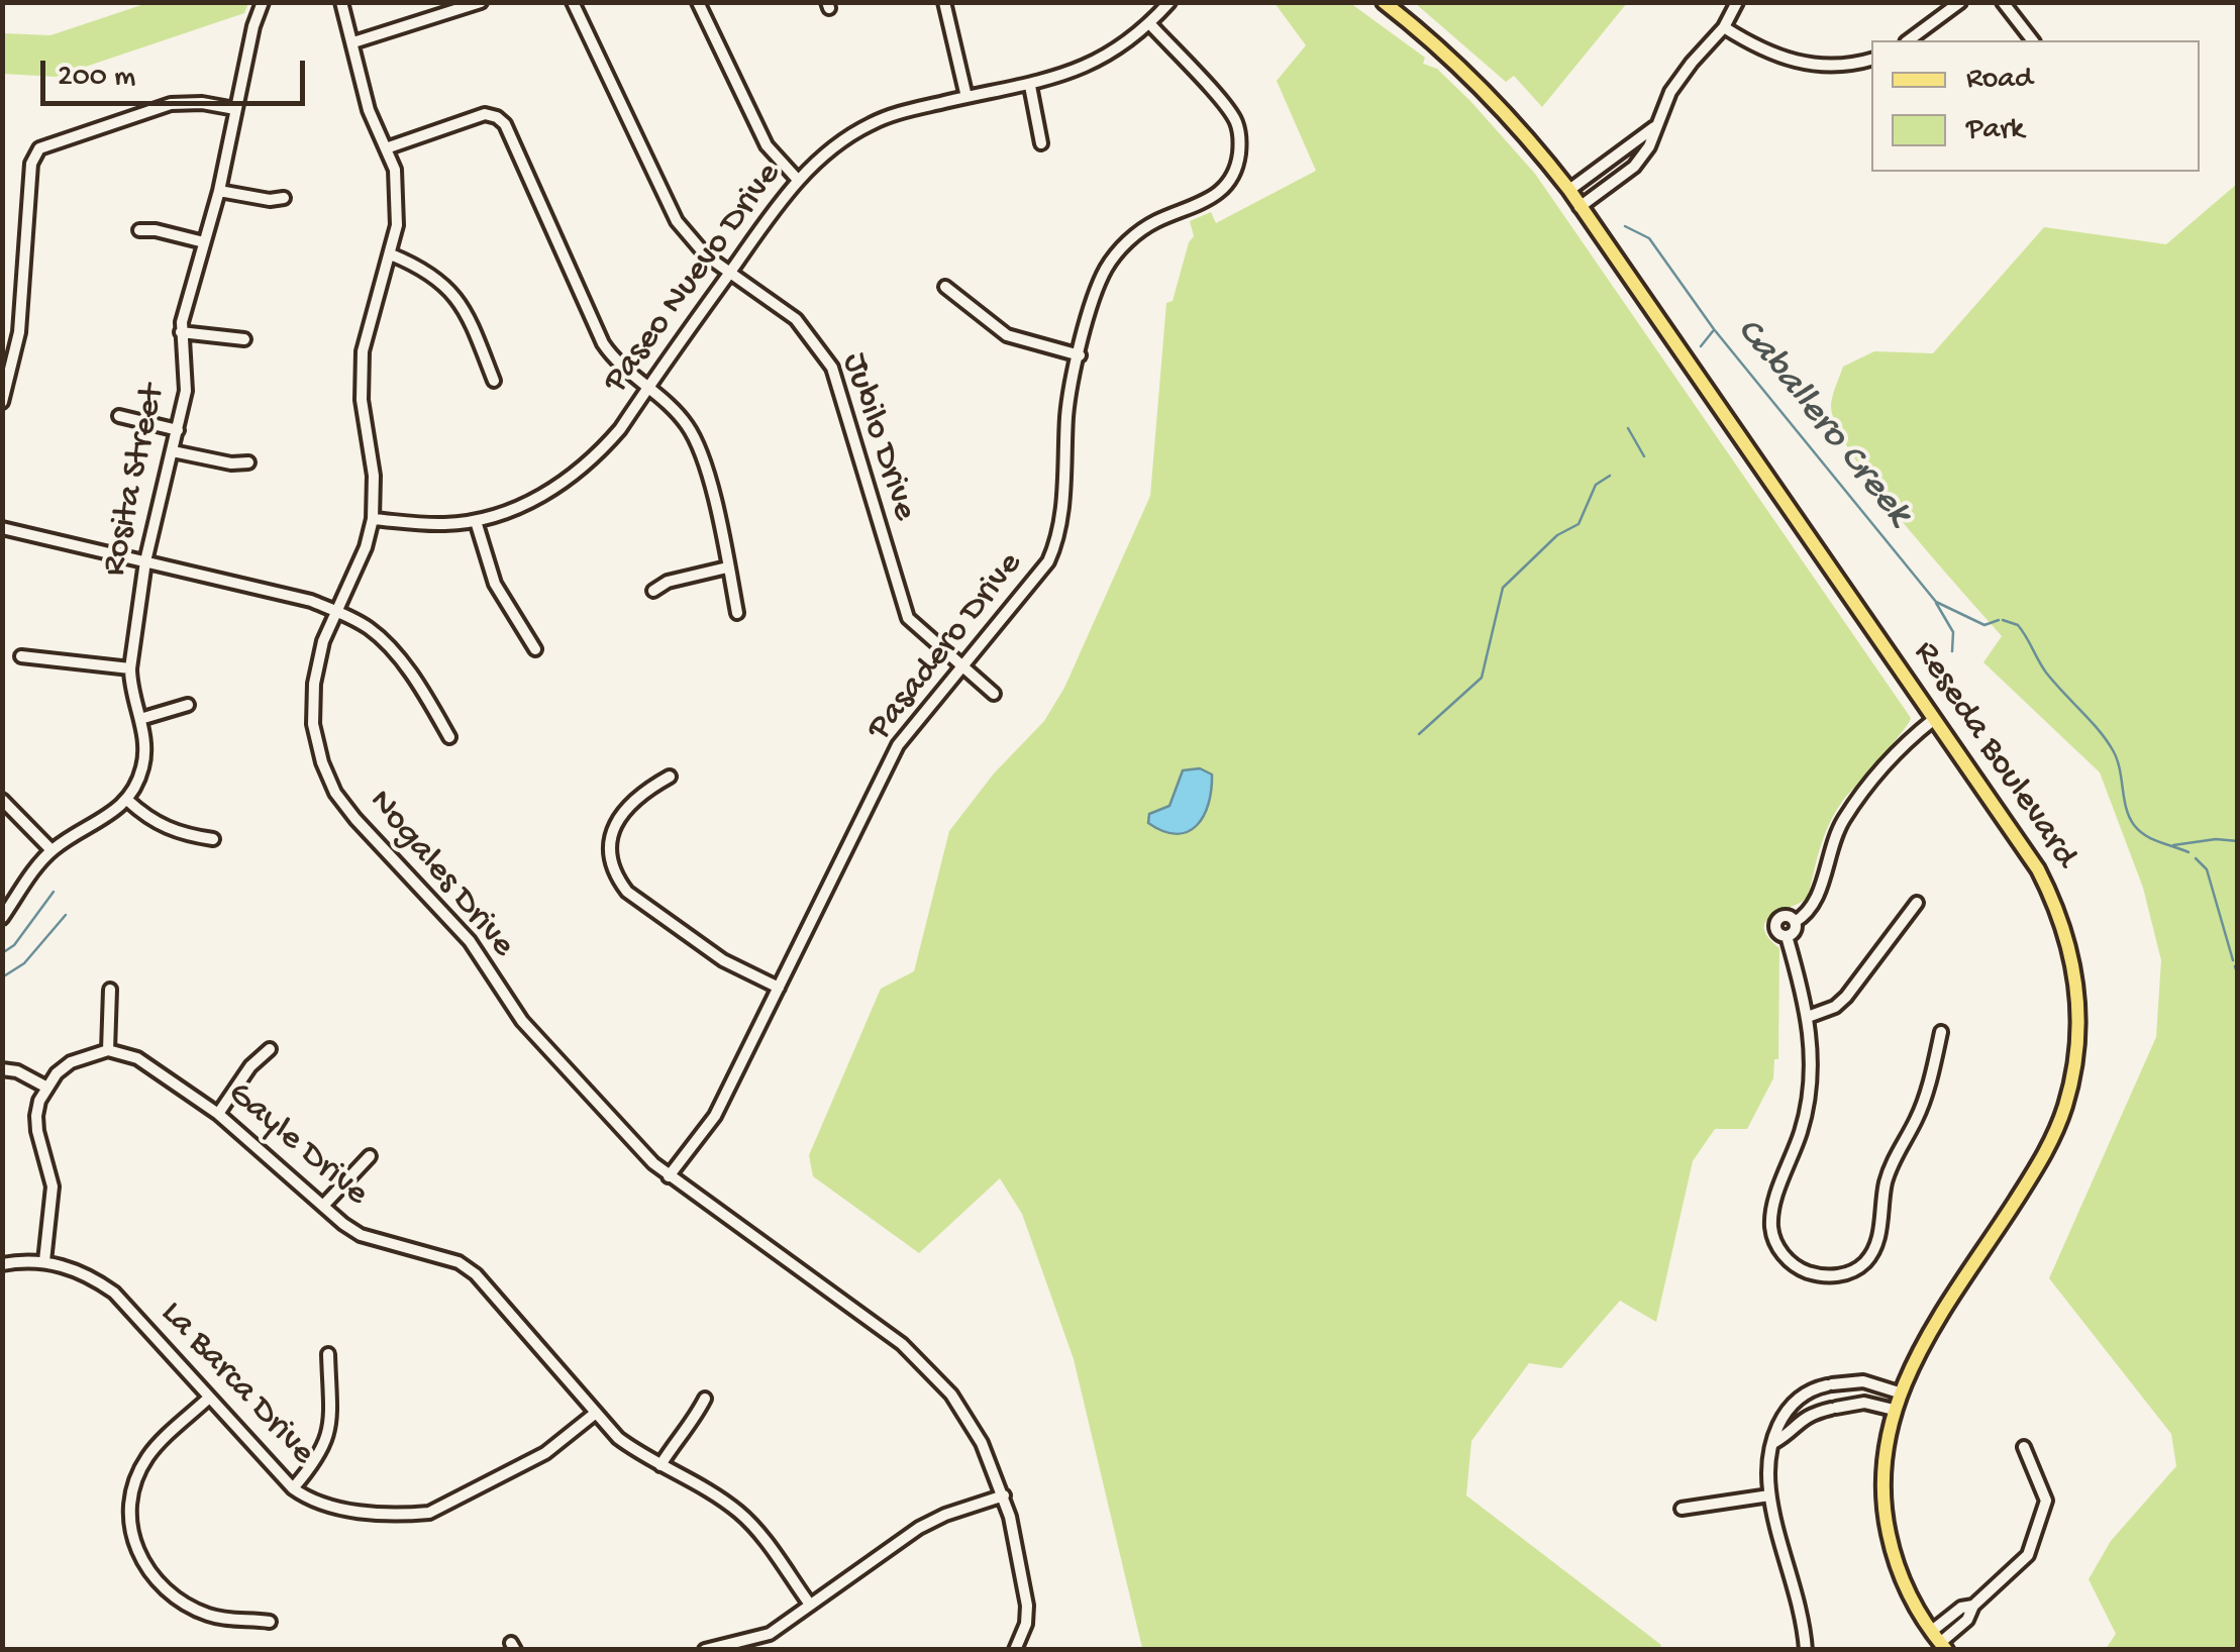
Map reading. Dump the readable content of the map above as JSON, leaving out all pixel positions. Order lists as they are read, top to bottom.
{
  "streets": {
    "main road": ["Reseda Boulevard"],
    "street": [
      "Paseo Nuevo Drive",
      "Jubilo Drive",
      "Rosita Street",
      "Pasadero Drive",
      "Nogales Drive",
      "Gayle Drive",
      "La Barca Drive"
    ]
  },
  "crossings": [
    ["Paseo Nuevo Drive", "Jubilo Drive"],
    ["Paseo Nuevo Drive", "Pasadero Drive"],
    ["Paseo Nuevo Drive", "Nogales Drive"],
    ["Jubilo Drive", "Pasadero Drive"],
    ["Pasadero Drive", "Nogales Drive"],
    ["Gayle Drive", "La Barca Drive"]
  ],
  "water": ["Caballero Creek"],
  "legend": ["Road", "Park"],
  "scale_bar": "200 m"
}
